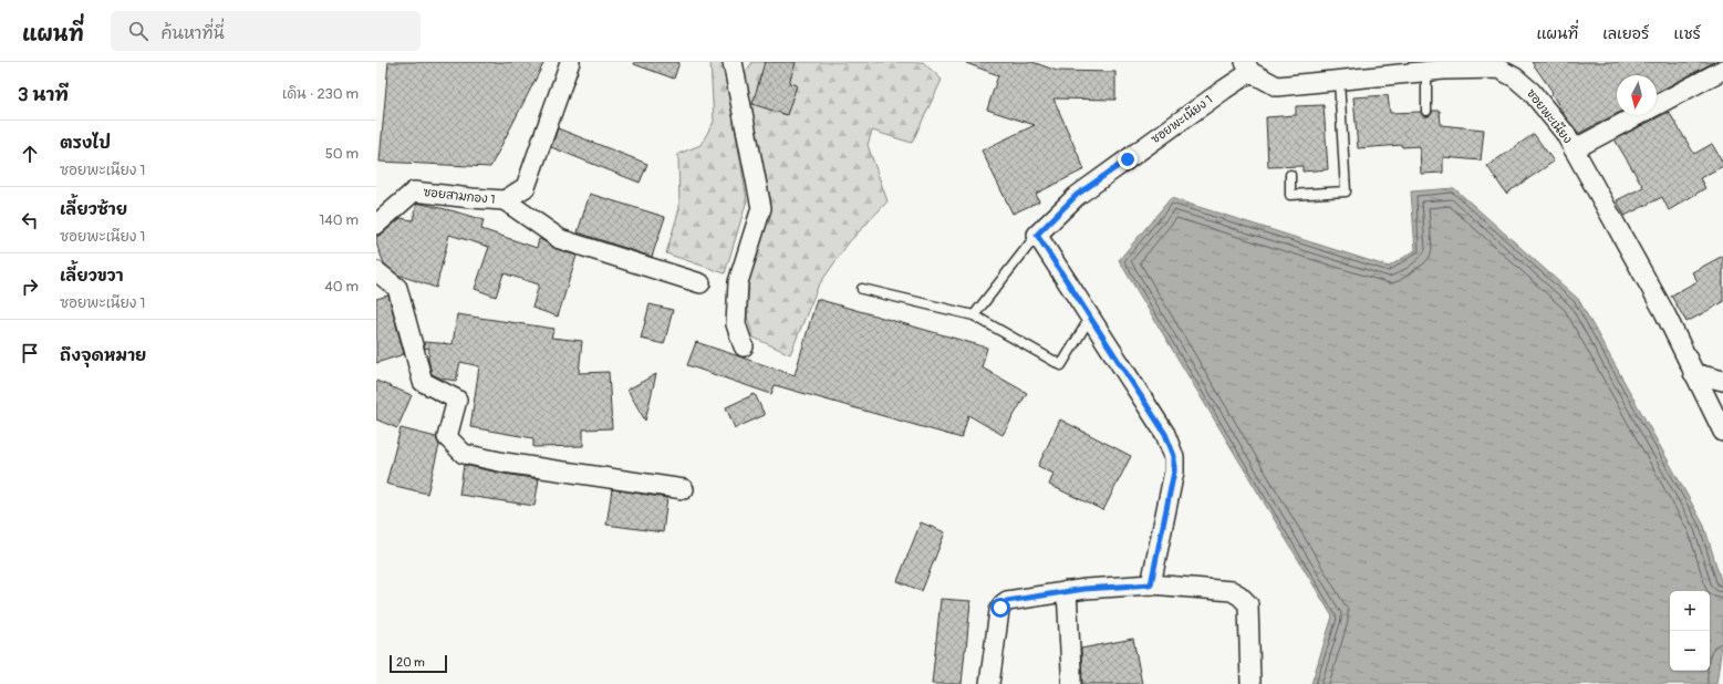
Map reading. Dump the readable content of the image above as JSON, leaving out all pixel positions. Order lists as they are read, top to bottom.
{
  "streets": {
    "street": ["ซอยพะเนียง", "ซอยพะเนียง 1", "ซอยสามกอง 1"]
  },
  "crossings": [
    ["ซอยพะเนียง", "ซอยพะเนียง 1"]
  ],
  "scale_bar": "20 m",
  "north": "bottom",
  "page": {
    "header": "แผนที่",
    "search": "ค้นหาที่นี่",
    "nav": ["แผนที่", "เลเยอร์", "แชร์"],
    "heading": ["3 นาที", "เดิน · 230 m"],
    "list": [
      ["ตรงไป", "ซอยพะเนียง 1", "50 m"],
      ["เลี้ยวซ้าย", "ซอยพะเนียง 1", "140 m"],
      ["เลี้ยวขวา", "ซอยพะเนียง 1", "40 m"],
      "ถึงจุดหมาย"
    ],
    "map_buttons": ["+", "−"],
    "scale": "20 m"
  }
}
